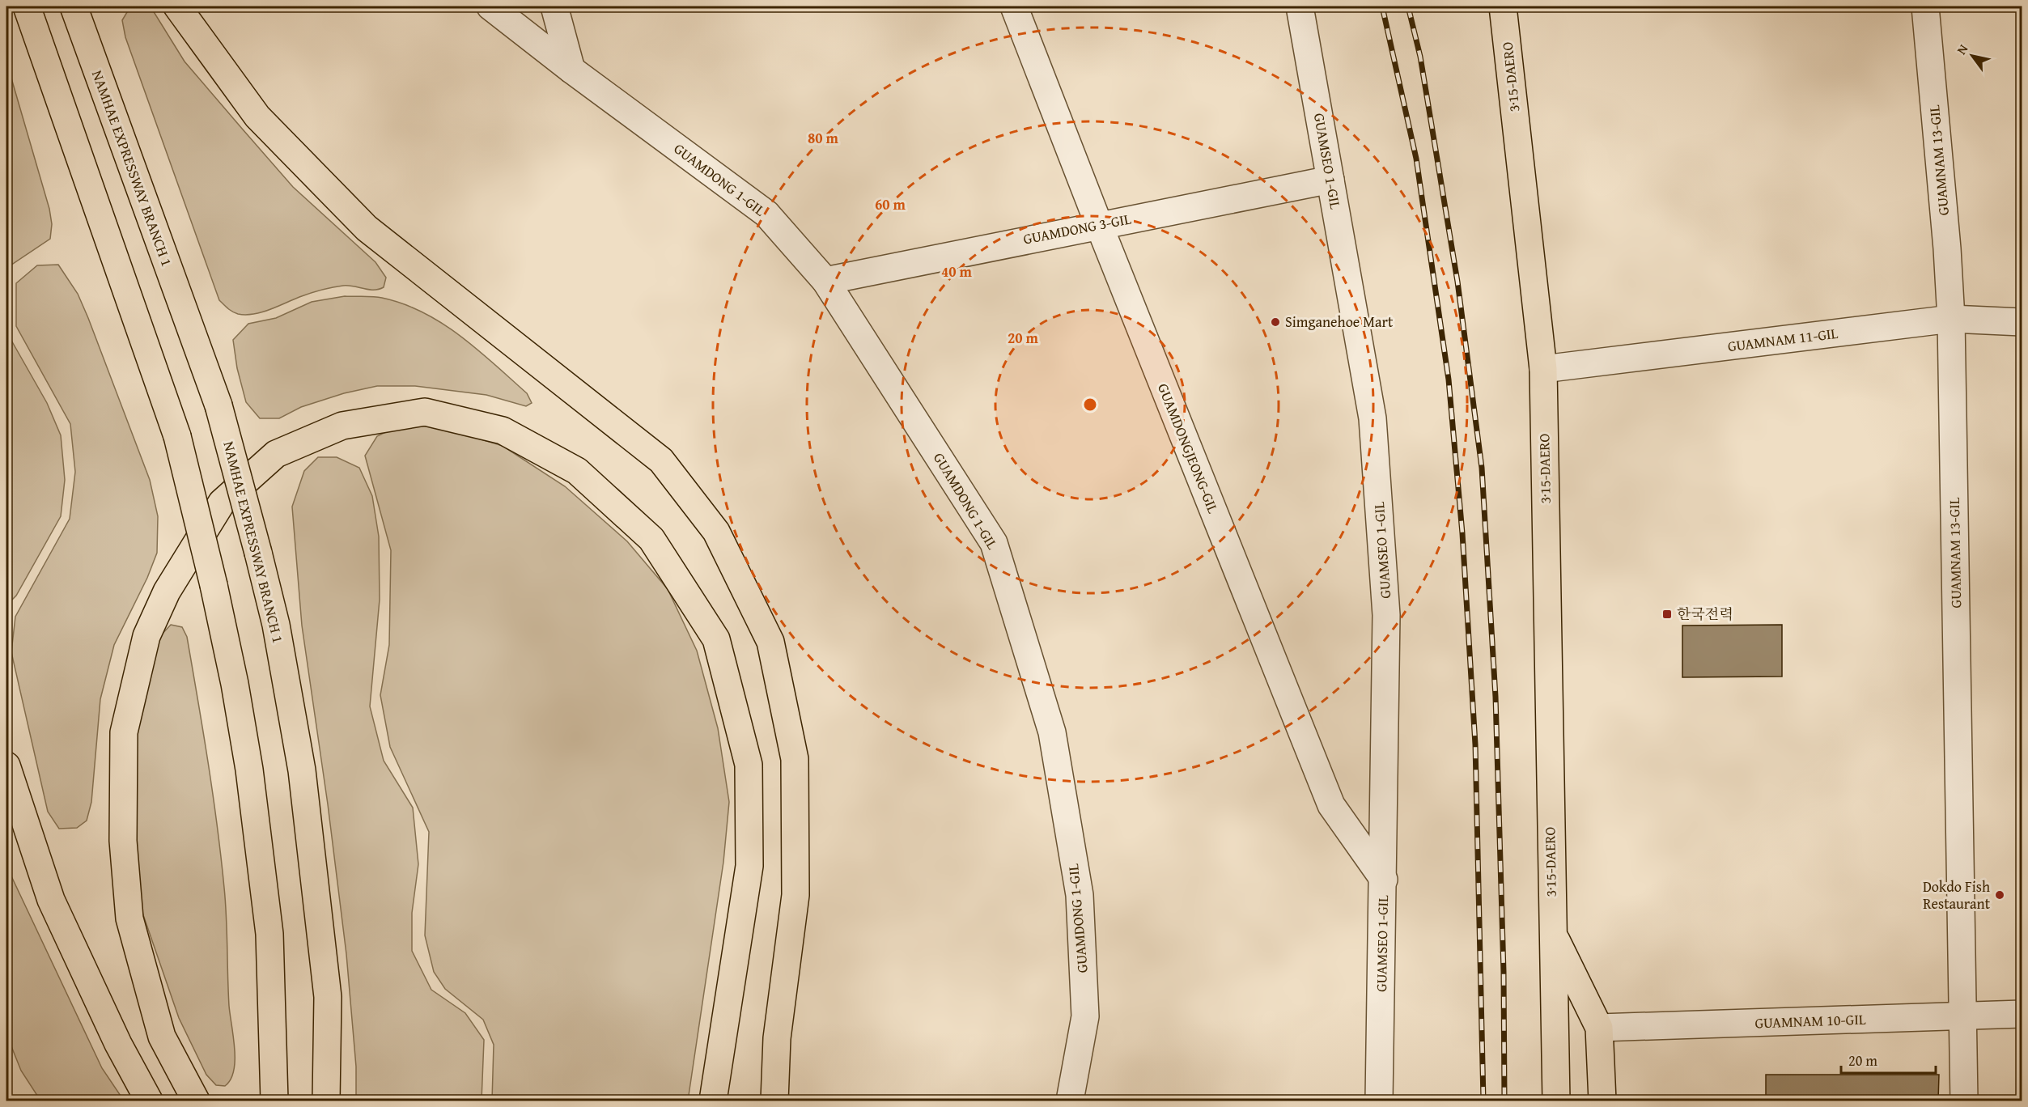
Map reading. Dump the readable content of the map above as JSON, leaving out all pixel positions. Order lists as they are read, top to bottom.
{
  "streets": {
    "main road": ["3·15-DAERO", "NAMHAE EXPRESSWAY BRANCH 1"],
    "street": [
      "GUAMNAM 13-GIL",
      "GUAMSEO 1-GIL",
      "GUAMDONG 1-GIL",
      "GUAMDONG 3-GIL",
      "GUAMNAM 11-GIL",
      "GUAMDONGJEONG-GIL",
      "GUAMNAM 10-GIL"
    ]
  },
  "crossings": [
    ["3·15-DAERO", "GUAMNAM 11-GIL"],
    ["3·15-DAERO", "GUAMNAM 10-GIL"],
    ["GUAMNAM 13-GIL", "GUAMNAM 11-GIL"],
    ["GUAMNAM 13-GIL", "GUAMNAM 10-GIL"],
    ["GUAMSEO 1-GIL", "GUAMDONG 3-GIL"],
    ["GUAMSEO 1-GIL", "GUAMDONGJEONG-GIL"],
    ["GUAMDONG 1-GIL", "GUAMDONG 3-GIL"],
    ["GUAMDONG 3-GIL", "GUAMDONGJEONG-GIL"]
  ],
  "places": {
    "other": ["Simganehoe Mart", "Dokdo Fish Restaurant"],
    "transit": ["한국전력"]
  },
  "scale_bar": "20 m",
  "north": "top left",
  "rings": [
    "80 m",
    "60 m",
    "40 m",
    "20 m"
  ]
}
